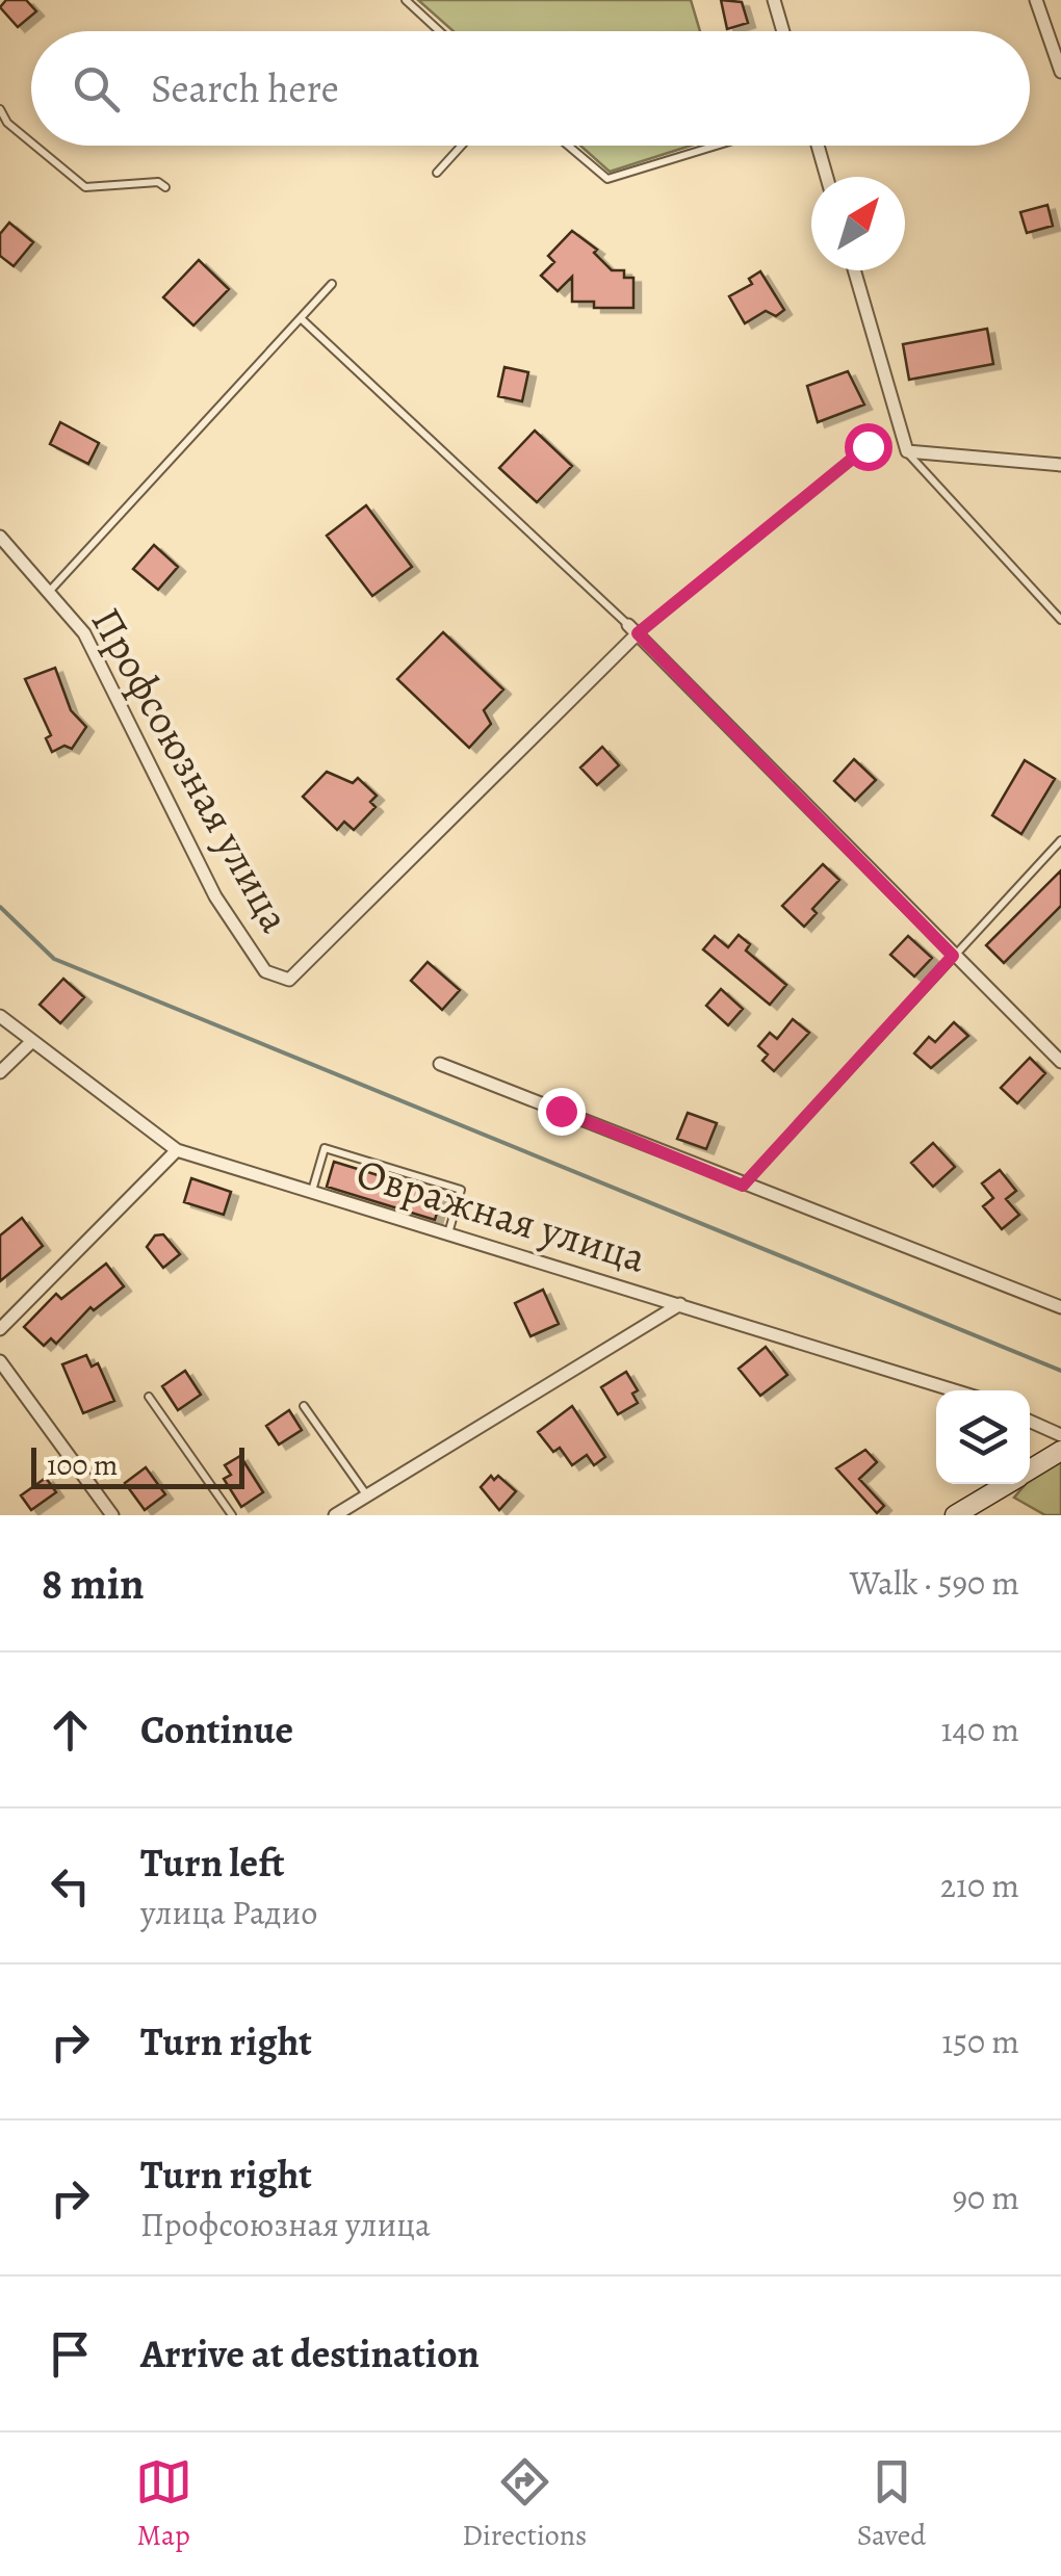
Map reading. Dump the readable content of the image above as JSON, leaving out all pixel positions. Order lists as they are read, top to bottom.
{
  "streets": {
    "street": ["Профсоюзная улица", "Овражная улица"]
  },
  "scale_bar": "100 m",
  "north": "top right",
  "page": {
    "search": "Search here",
    "scale": "100 m",
    "heading": ["8 min", "Walk · 590 m"],
    "list": [
      ["Continue", "140 m"],
      ["Turn left", "улица Радио", "210 m"],
      ["Turn right", "150 m"],
      ["Turn right", "Профсоюзная улица", "90 m"],
      "Arrive at destination"
    ],
    "nav": ["Map", "Directions", "Saved"]
  }
}
